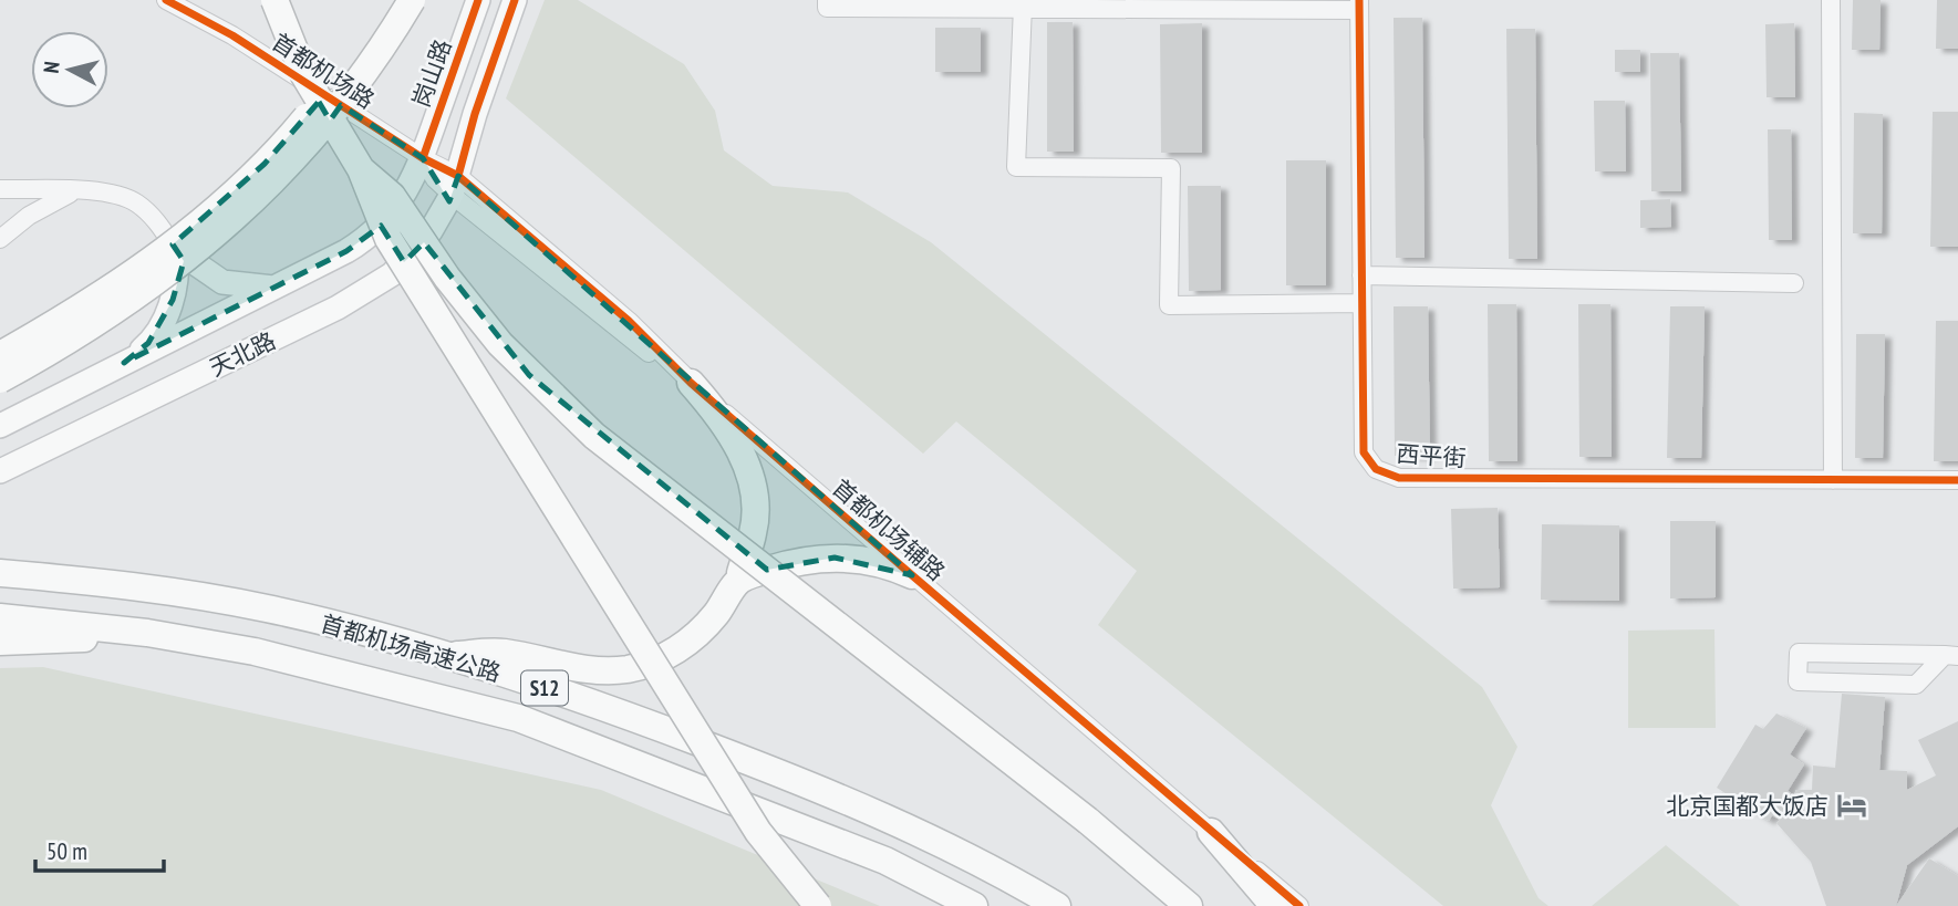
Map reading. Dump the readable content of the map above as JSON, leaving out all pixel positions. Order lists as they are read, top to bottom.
{
  "streets": {
    "highway": ["首都机场高速公路", "S12"],
    "main road": ["岗山路", "天北路"],
    "street": ["首都机场路", "西平街", "首都机场辅路"]
  },
  "crossings": [
    ["首都机场路", "岗山路"],
    ["首都机场路", "天北路"],
    ["首都机场路", "首都机场辅路"],
    ["岗山路", "天北路"],
    ["天北路", "首都机场辅路"]
  ],
  "places": {
    "hotel": ["北京国都大饭店"]
  },
  "scale_bar": "50 m",
  "north": "left"
}
